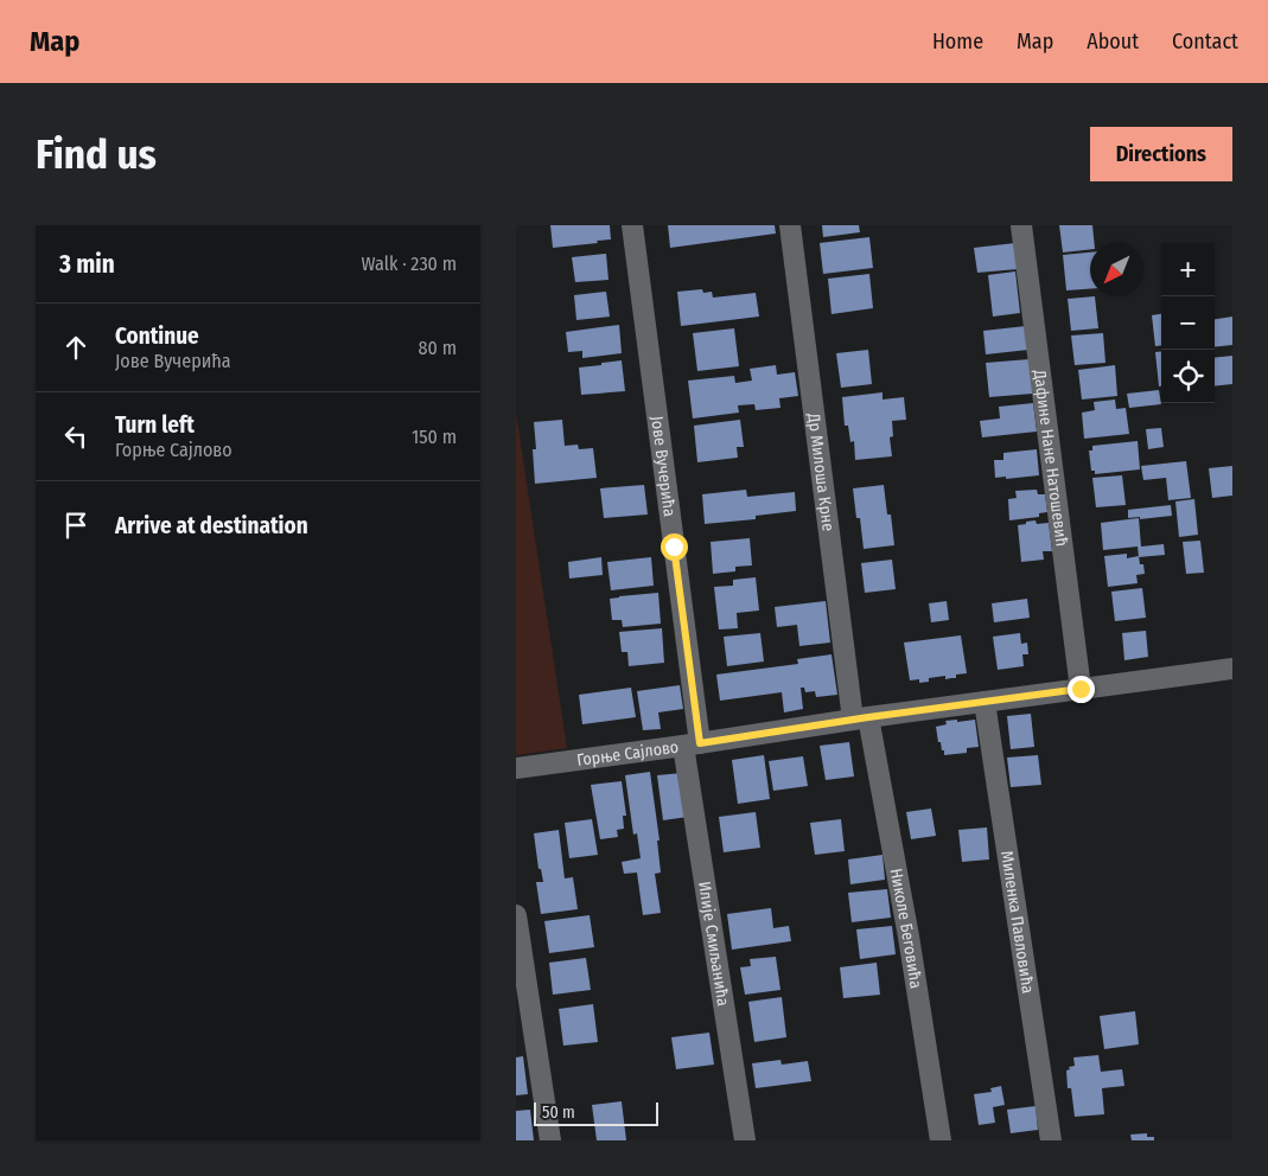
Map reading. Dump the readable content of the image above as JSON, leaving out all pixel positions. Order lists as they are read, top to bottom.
{
  "streets": {
    "street": [
      "Дафине Нане Натошевић",
      "Јове Вучерића",
      "Др Милоша Крне",
      "Горње Сајлово",
      "Миленка Павловића",
      "Николе Беговића",
      "Илије Смиљанића"
    ]
  },
  "crossings": [
    ["Дафине Нане Натошевић", "Горње Сајлово"],
    ["Јове Вучерића", "Горње Сајлово"],
    ["Јове Вучерића", "Илије Смиљанића"],
    ["Др Милоша Крне", "Горње Сајлово"],
    ["Др Милоша Крне", "Николе Беговића"],
    ["Горње Сајлово", "Миленка Павловића"],
    ["Горње Сајлово", "Николе Беговића"],
    ["Горње Сајлово", "Илије Смиљанића"]
  ],
  "scale_bar": "50 m",
  "north": "bottom left",
  "page": {
    "header": "Map",
    "nav": [
      "Home",
      "Map",
      "About",
      "Contact"
    ],
    "buttons": "Directions",
    "title": "Find us",
    "heading": ["3 min", "Walk · 230 m"],
    "map_buttons": ["+", "−"],
    "list": [
      ["Continue", "Јове Вучерића", "80 m"],
      ["Turn left", "Горње Сајлово", "150 m"],
      "Arrive at destination"
    ],
    "scale": "50 m"
  }
}
